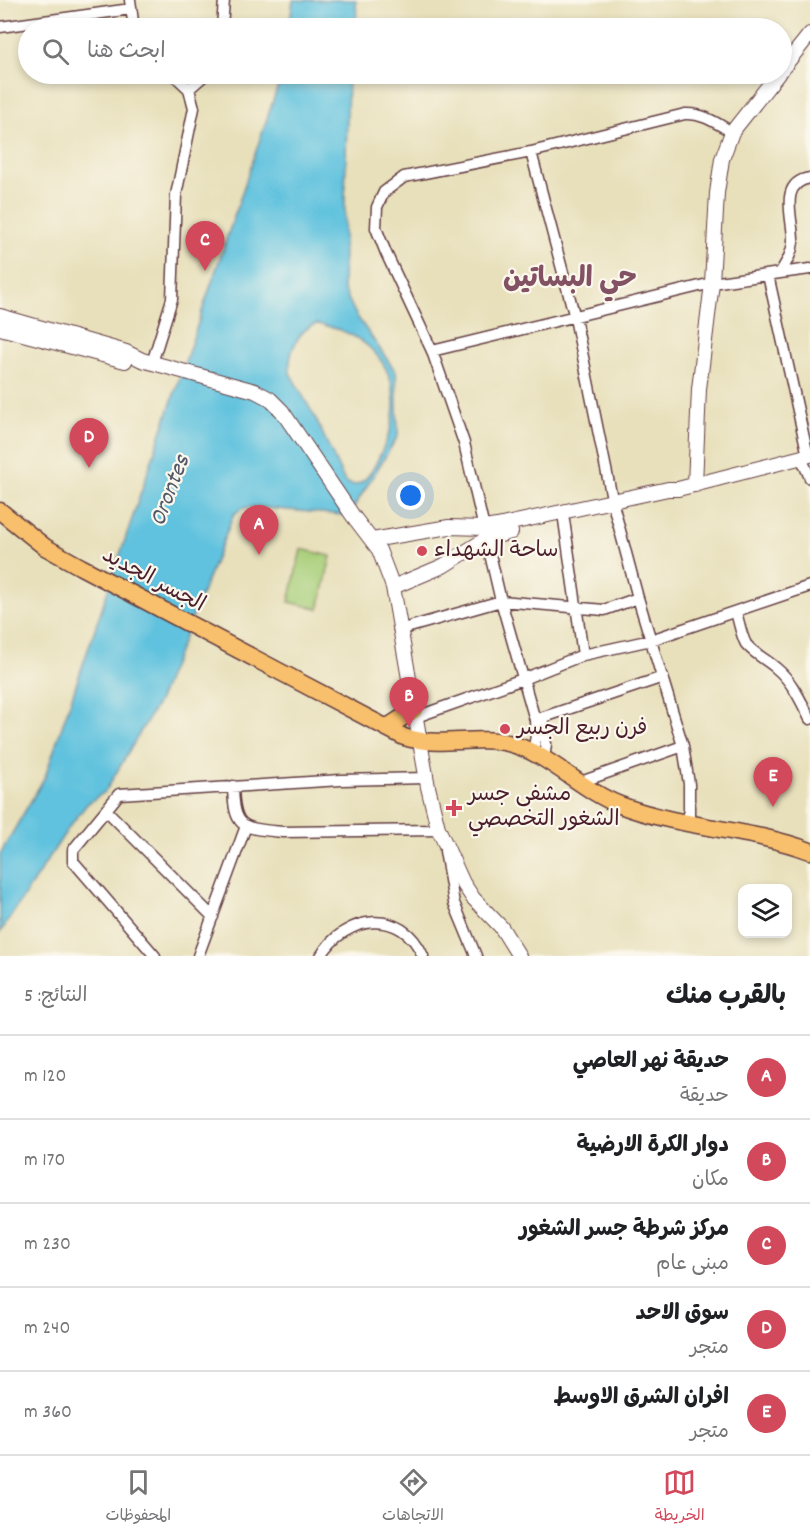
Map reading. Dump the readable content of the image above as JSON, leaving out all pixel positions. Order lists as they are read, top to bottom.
{
  "streets": {
    "main road": ["الجسر الجديد"]
  },
  "districts": ["حي البساتين"],
  "water": ["Orontes"],
  "places": {
    "other": ["ساحة الشهداء", "فرن ربيع الجسر"],
    "health": ["مشفى جسر الشغور التخصصي"]
  },
  "page": {
    "search": "ابحث هنا",
    "pins": [
      "C",
      "D",
      "A",
      "B",
      "E"
    ],
    "heading": ["بالقرب منك", "النتائج: 5"],
    "list": [
      {
        "mark": "A",
        "name": "حديقة نهر العاصي",
        "note": "حديقة",
        "value": "120 m"
      },
      {
        "mark": "B",
        "name": "دوار الكرة الارضية",
        "note": "مكان",
        "value": "170 m"
      },
      {
        "mark": "C",
        "name": "مركز شرطة جسر الشغور",
        "note": "مبنى عام",
        "value": "230 m"
      },
      {
        "mark": "D",
        "name": "سوق الاحد",
        "note": "متجر",
        "value": "240 m"
      },
      {
        "mark": "E",
        "name": "افران الشرق الاوسط",
        "note": "متجر",
        "value": "360 m"
      }
    ],
    "nav": ["الخريطة", "الاتجاهات", "المحفوظات"]
  }
}
